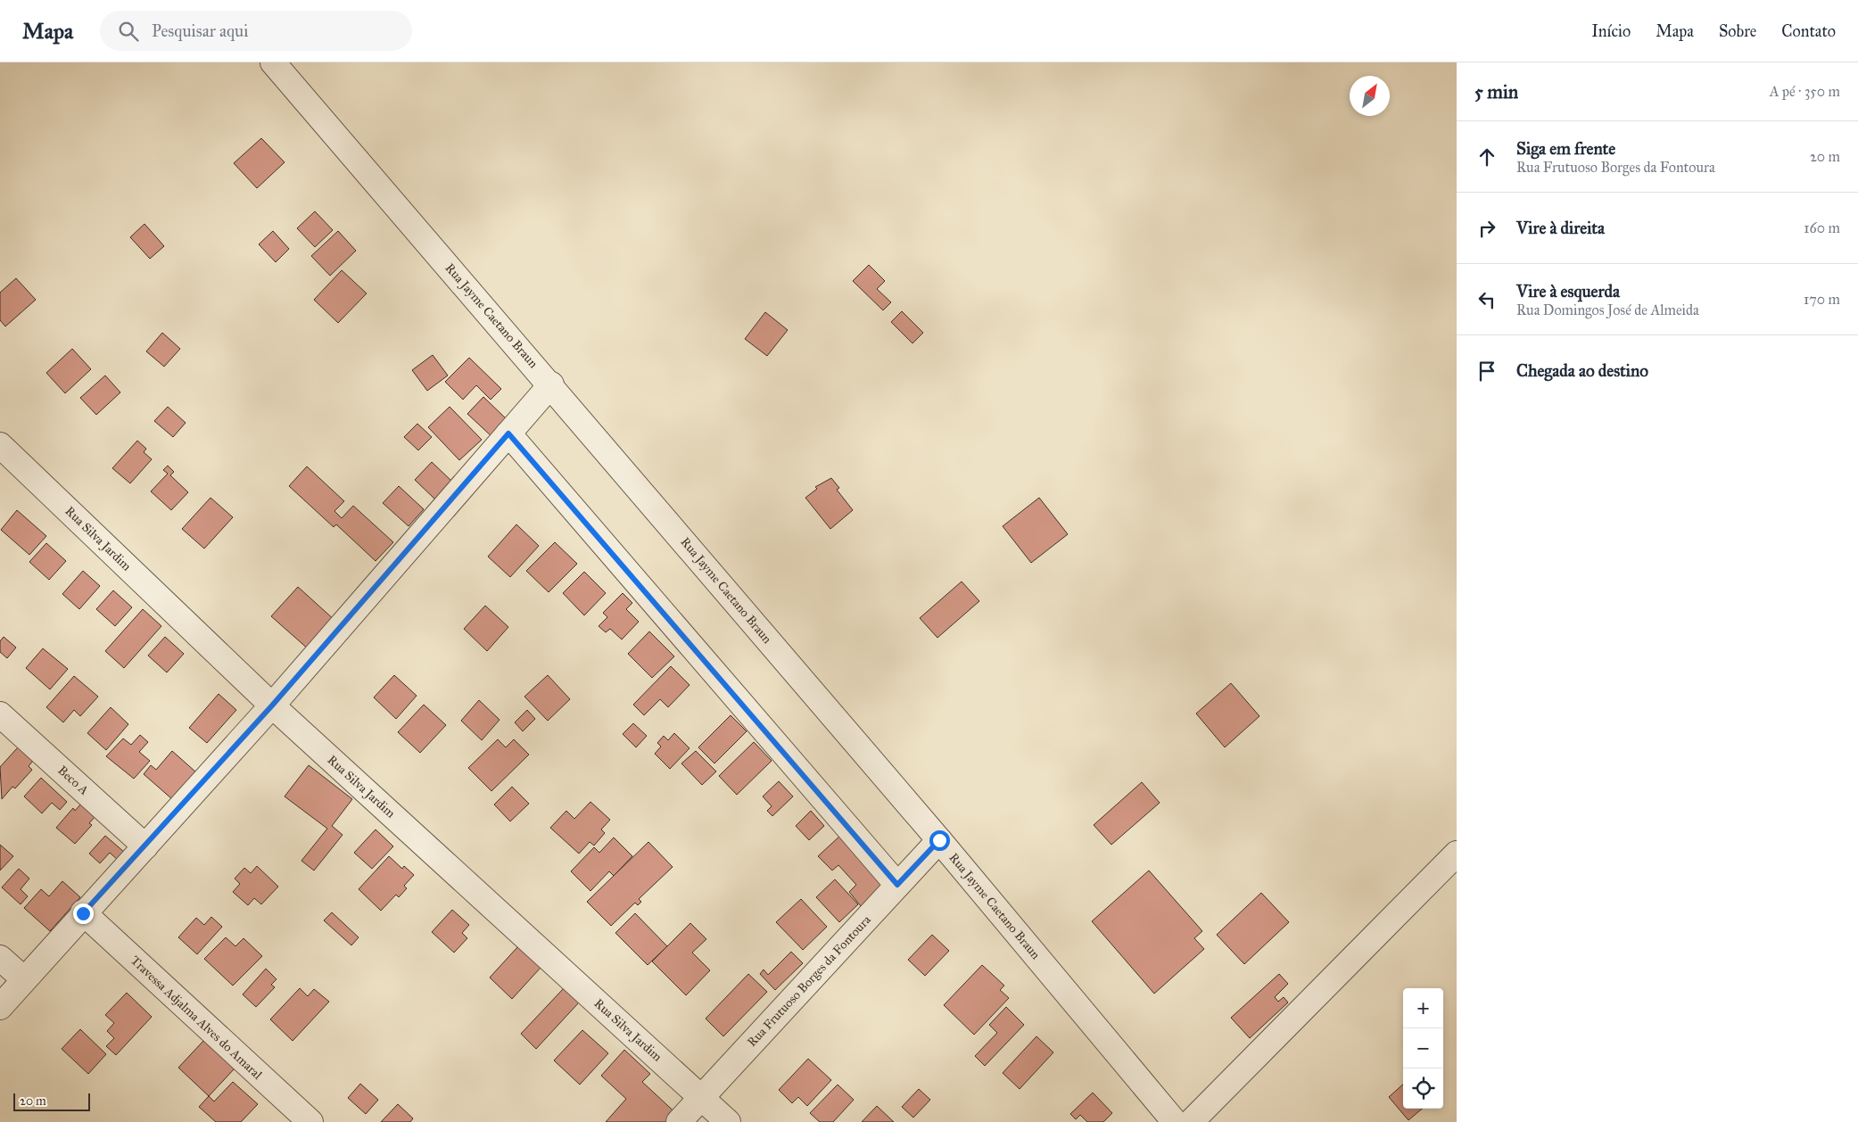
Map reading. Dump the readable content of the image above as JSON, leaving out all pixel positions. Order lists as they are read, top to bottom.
{
  "streets": {
    "street": [
      "Rua Jayme Caetano Braun",
      "Rua Silva Jardim",
      "Beco A",
      "Rua Frutuoso Borges da Fontoura",
      "Travessa Adjalma Alves do Amaral"
    ]
  },
  "crossings": [
    ["Rua Jayme Caetano Braun", "Rua Frutuoso Borges da Fontoura"],
    ["Rua Silva Jardim", "Rua Frutuoso Borges da Fontoura"]
  ],
  "scale_bar": "20 m",
  "north": "top right",
  "page": {
    "header": "Mapa",
    "search": "Pesquisar aqui",
    "nav": [
      "Início",
      "Mapa",
      "Sobre",
      "Contato"
    ],
    "heading": ["5 min", "A pé · 350 m"],
    "list": [
      ["Siga em frente", "Rua Frutuoso Borges da Fontoura", "20 m"],
      ["Vire à direita", "160 m"],
      ["Vire à esquerda", "Rua Domingos José de Almeida", "170 m"],
      "Chegada ao destino"
    ],
    "map_buttons": ["+", "−"],
    "scale": "20 m"
  }
}
